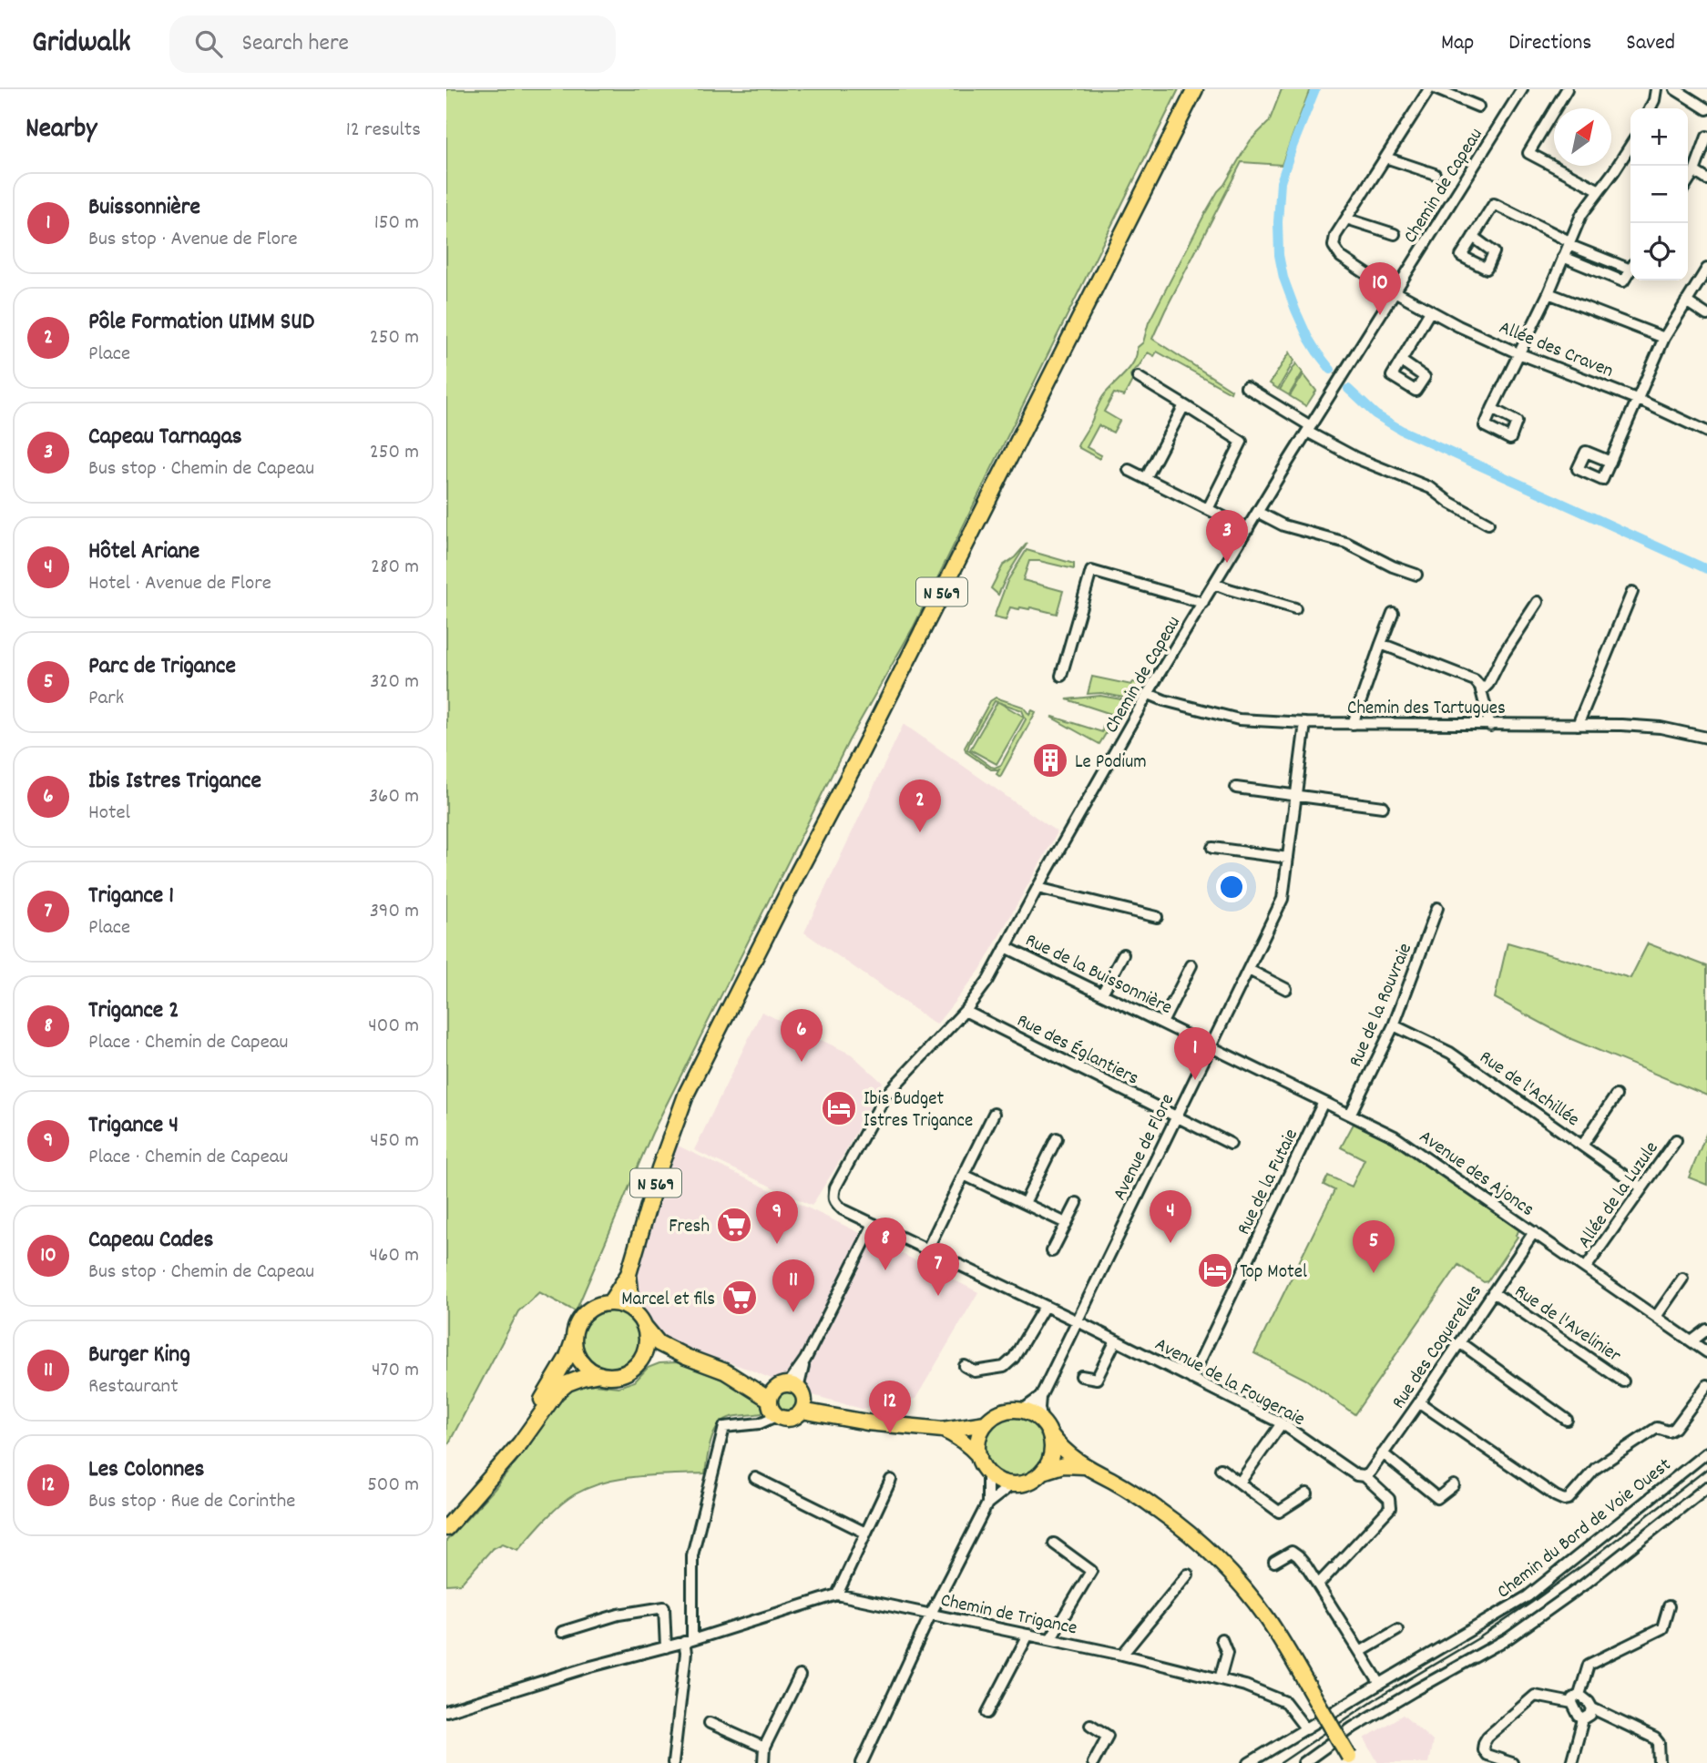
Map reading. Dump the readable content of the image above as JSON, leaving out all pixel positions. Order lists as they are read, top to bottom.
{
  "streets": {
    "main road": ["N 569"],
    "street": [
      "Chemin de Capeau",
      "Allée des Craven",
      "Chemin des Tartugues",
      "Rue de la Buissonnière",
      "Rue de la Rouvraie",
      "Rue des Églantiers",
      "Rue de l'Achillée",
      "Avenue de Flore",
      "Avenue des Ajoncs",
      "Rue de la Futaie",
      "Allée de la Luzule",
      "Rue de l'Avelinier",
      "Rue des Coquerelles",
      "Avenue de la Fougeraie",
      "Chemin du Bord de Voie Ouest",
      "Chemin de Trigance"
    ]
  },
  "crossings": [
    ["Chemin de Capeau", "Allée des Craven"],
    ["Chemin de Capeau", "Chemin des Tartugues"],
    ["Chemin de Capeau", "Rue de la Buissonnière"],
    ["Chemin de Capeau", "Rue des Églantiers"],
    ["Chemin de Capeau", "Avenue de la Fougeraie"],
    ["Chemin des Tartugues", "Avenue de Flore"],
    ["Rue de la Buissonnière", "Avenue de Flore"],
    ["Rue de la Buissonnière", "Avenue des Ajoncs"],
    ["Rue de la Rouvraie", "Rue de l'Achillée"],
    ["Rue de la Rouvraie", "Avenue des Ajoncs"],
    ["Rue des Églantiers", "Avenue de Flore"],
    ["Rue de l'Achillée", "Allée de la Luzule"],
    ["Avenue de Flore", "Avenue des Ajoncs"],
    ["Avenue de Flore", "Avenue de la Fougeraie"],
    ["Avenue des Ajoncs", "Rue de la Futaie"],
    ["Avenue des Ajoncs", "Allée de la Luzule"],
    ["Avenue des Ajoncs", "Rue des Coquerelles"],
    ["Rue de la Futaie", "Avenue de la Fougeraie"],
    ["Rue de l'Avelinier", "Rue des Coquerelles"],
    ["Rue des Coquerelles", "Avenue de la Fougeraie"],
    ["Chemin du Bord de Voie Ouest", "Chemin de Trigance"]
  ],
  "places": {
    "building": ["Le Podium"],
    "hotel": ["Ibis Budget Istres Trigance", "Top Motel"],
    "supermarket": ["Fresh", "Marcel et fils"]
  },
  "north": "top right",
  "page": {
    "header": "Gridwalk",
    "search": "Search here",
    "nav": ["Map", "Directions", "Saved"],
    "heading": ["Nearby", "12 results"],
    "map_buttons": ["+", "−"],
    "list": [
      {
        "mark": "1",
        "name": "Buissonnière",
        "note": "Bus stop · Avenue de Flore",
        "value": "150 m"
      },
      {
        "mark": "2",
        "name": "Pôle Formation UIMM SUD",
        "note": "Place",
        "value": "250 m"
      },
      {
        "mark": "3",
        "name": "Capeau Tarnagas",
        "note": "Bus stop · Chemin de Capeau",
        "value": "250 m"
      },
      {
        "mark": "4",
        "name": "Hôtel Ariane",
        "note": "Hotel · Avenue de Flore",
        "value": "280 m"
      },
      {
        "mark": "5",
        "name": "Parc de Trigance",
        "note": "Park",
        "value": "320 m"
      },
      {
        "mark": "6",
        "name": "Ibis Istres Trigance",
        "note": "Hotel",
        "value": "360 m"
      },
      {
        "mark": "7",
        "name": "Trigance 1",
        "note": "Place",
        "value": "390 m"
      },
      {
        "mark": "8",
        "name": "Trigance 2",
        "note": "Place · Chemin de Capeau",
        "value": "400 m"
      },
      {
        "mark": "9",
        "name": "Trigance 4",
        "note": "Place · Chemin de Capeau",
        "value": "450 m"
      },
      {
        "mark": "10",
        "name": "Capeau Cades",
        "note": "Bus stop · Chemin de Capeau",
        "value": "460 m"
      },
      {
        "mark": "11",
        "name": "Burger King",
        "note": "Restaurant",
        "value": "470 m"
      },
      {
        "mark": "12",
        "name": "Les Colonnes",
        "note": "Bus stop · Rue de Corinthe",
        "value": "500 m"
      }
    ],
    "pins": [
      "10",
      "3",
      "2",
      "6",
      "1",
      "4",
      "9",
      "8",
      "5",
      "7",
      "11",
      "12"
    ]
  }
}
